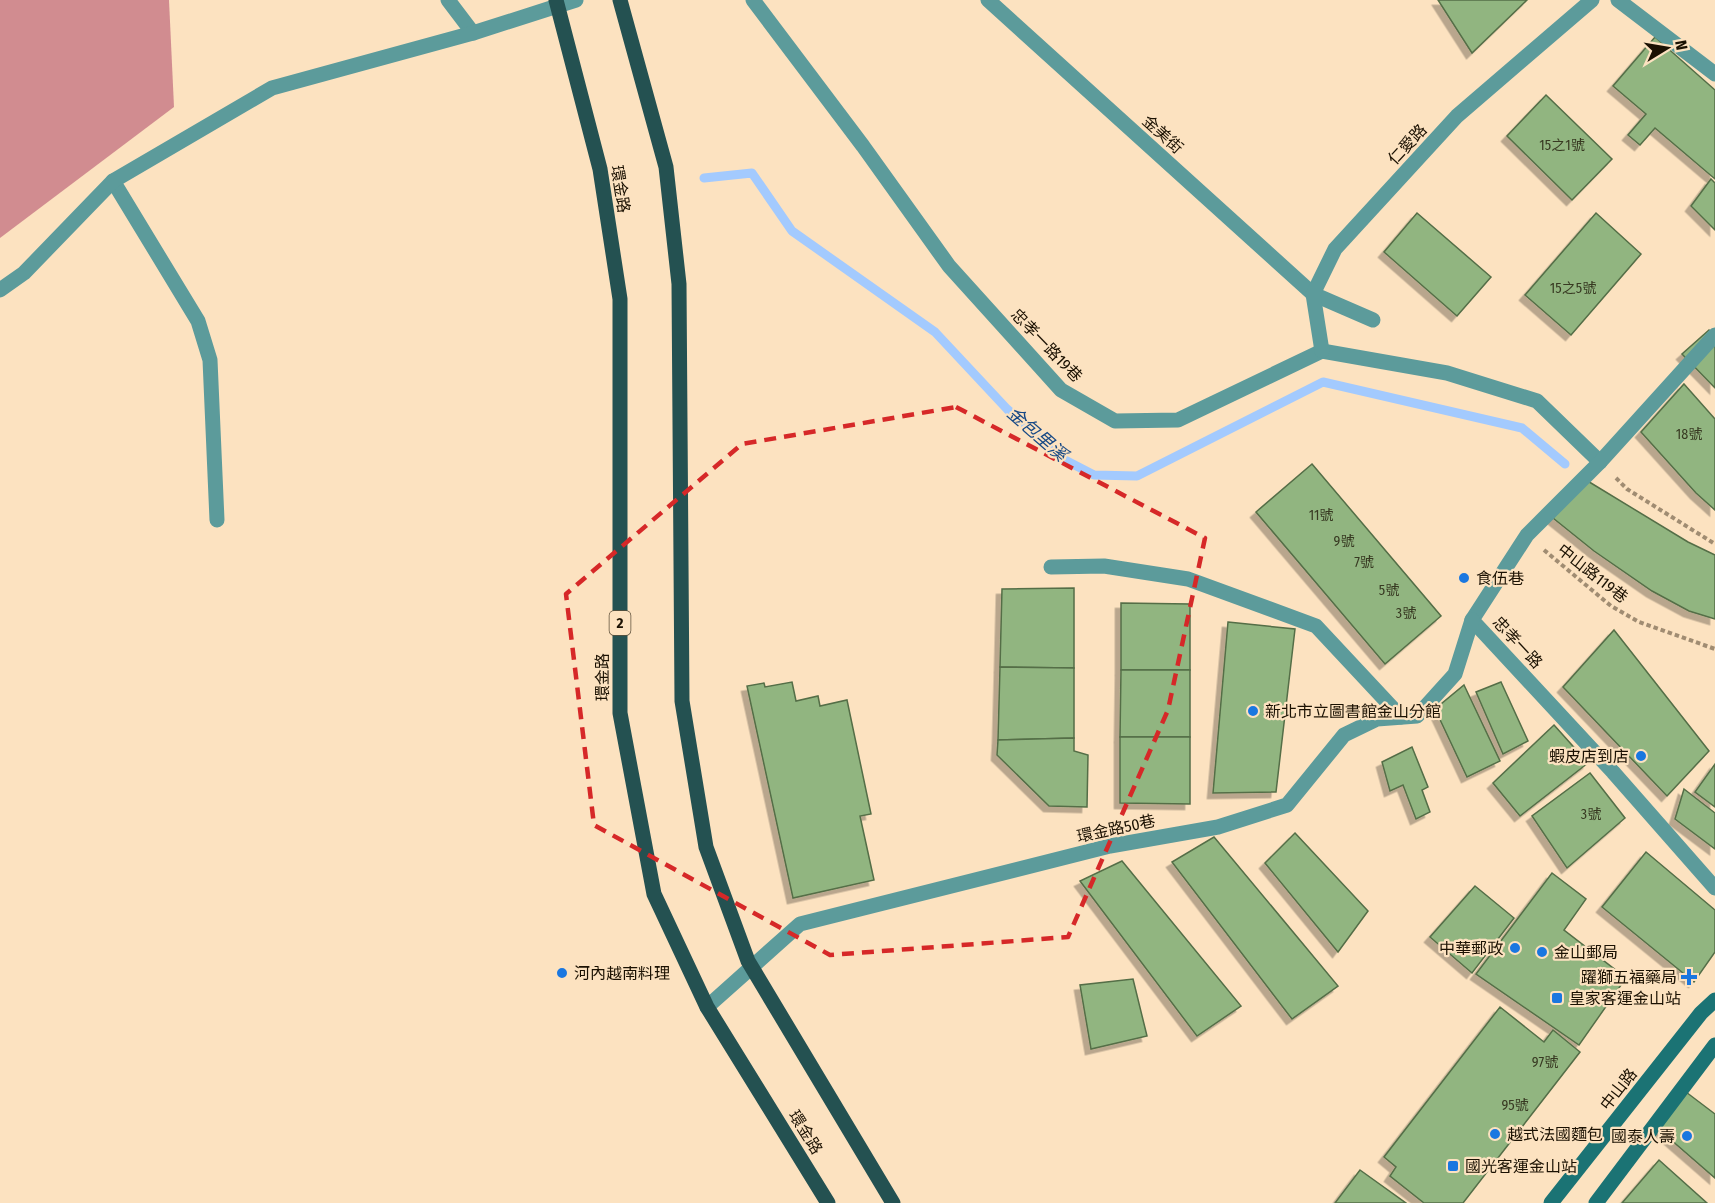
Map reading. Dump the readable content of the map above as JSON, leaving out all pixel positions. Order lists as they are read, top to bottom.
{
  "streets": {
    "main road": ["環金路", "2"],
    "street": [
      "金美街",
      "仁愛路",
      "忠孝一路19巷",
      "忠孝一路",
      "環金路50巷",
      "中山路"
    ],
    "path": ["中山路119巷"]
  },
  "crossings": [
    ["金美街", "仁愛路"],
    ["環金路", "環金路50巷"],
    ["中山路119巷", "忠孝一路"],
    ["忠孝一路", "環金路50巷"]
  ],
  "water": ["金包里溪"],
  "places": {
    "other": [
      "食伍巷",
      "新北市立圖書館金山分館",
      "蝦皮店到店",
      "中華郵政",
      "金山郵局",
      "河內越南料理",
      "越式法國麵包",
      "國泰人壽"
    ],
    "health": ["躍獅五福藥局"],
    "transit": ["皇家客運金山站", "國光客運金山站"]
  },
  "house_numbers": [
    "15之1號",
    "15之5號",
    "18號",
    "11號",
    "9號",
    "7號",
    "5號",
    "3號",
    "3號",
    "97號",
    "95號"
  ],
  "north": "right"
}
